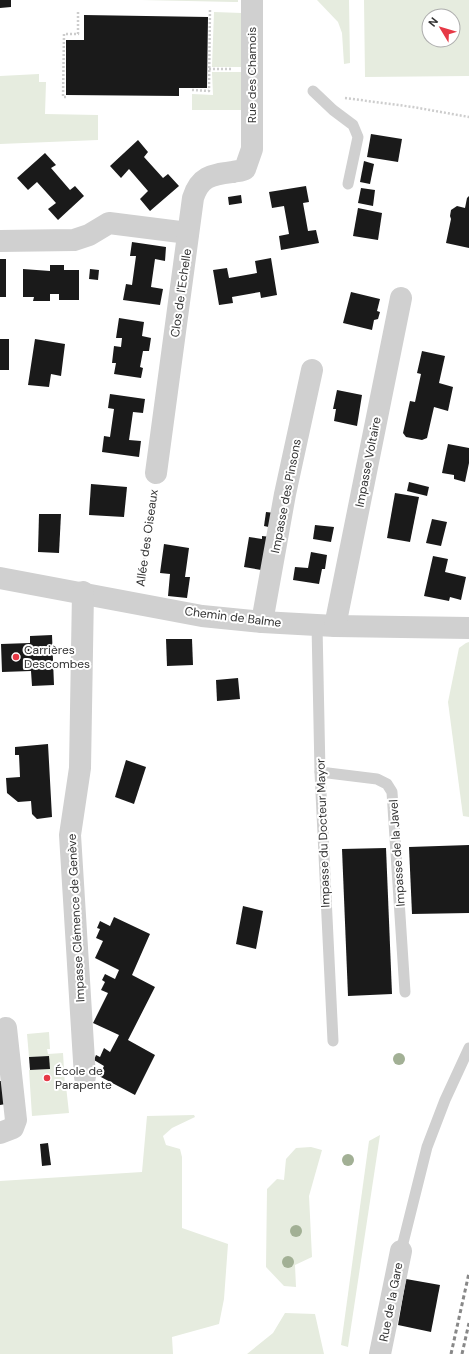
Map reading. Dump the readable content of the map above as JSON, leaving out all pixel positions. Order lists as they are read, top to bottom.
{
  "streets": {
    "street": [
      "Rue des Chamois",
      "Clos de l'Echelle",
      "Impasse Voltaire",
      "Impasse des Pinsons",
      "Chemin de Balme",
      "Impasse Clémence de Genève",
      "Rue de la Gare"
    ],
    "lane": ["Impasse du Docteur Mayor", "Impasse de la Javel"],
    "path": ["Allée des Oiseaux"]
  },
  "crossings": [
    ["Rue des Chamois", "Clos de l'Echelle"],
    ["Clos de l'Echelle", "Allée des Oiseaux"],
    ["Impasse Voltaire", "Chemin de Balme"],
    ["Impasse Voltaire", "Impasse du Docteur Mayor"],
    ["Impasse des Pinsons", "Chemin de Balme"],
    ["Allée des Oiseaux", "Chemin de Balme"],
    ["Chemin de Balme", "Impasse du Docteur Mayor"],
    ["Chemin de Balme", "Impasse Clémence de Genève"],
    ["Impasse du Docteur Mayor", "Impasse de la Javel"]
  ],
  "places": ["Carrières Descombes", "École de Parapente"],
  "north": "top left"
}
